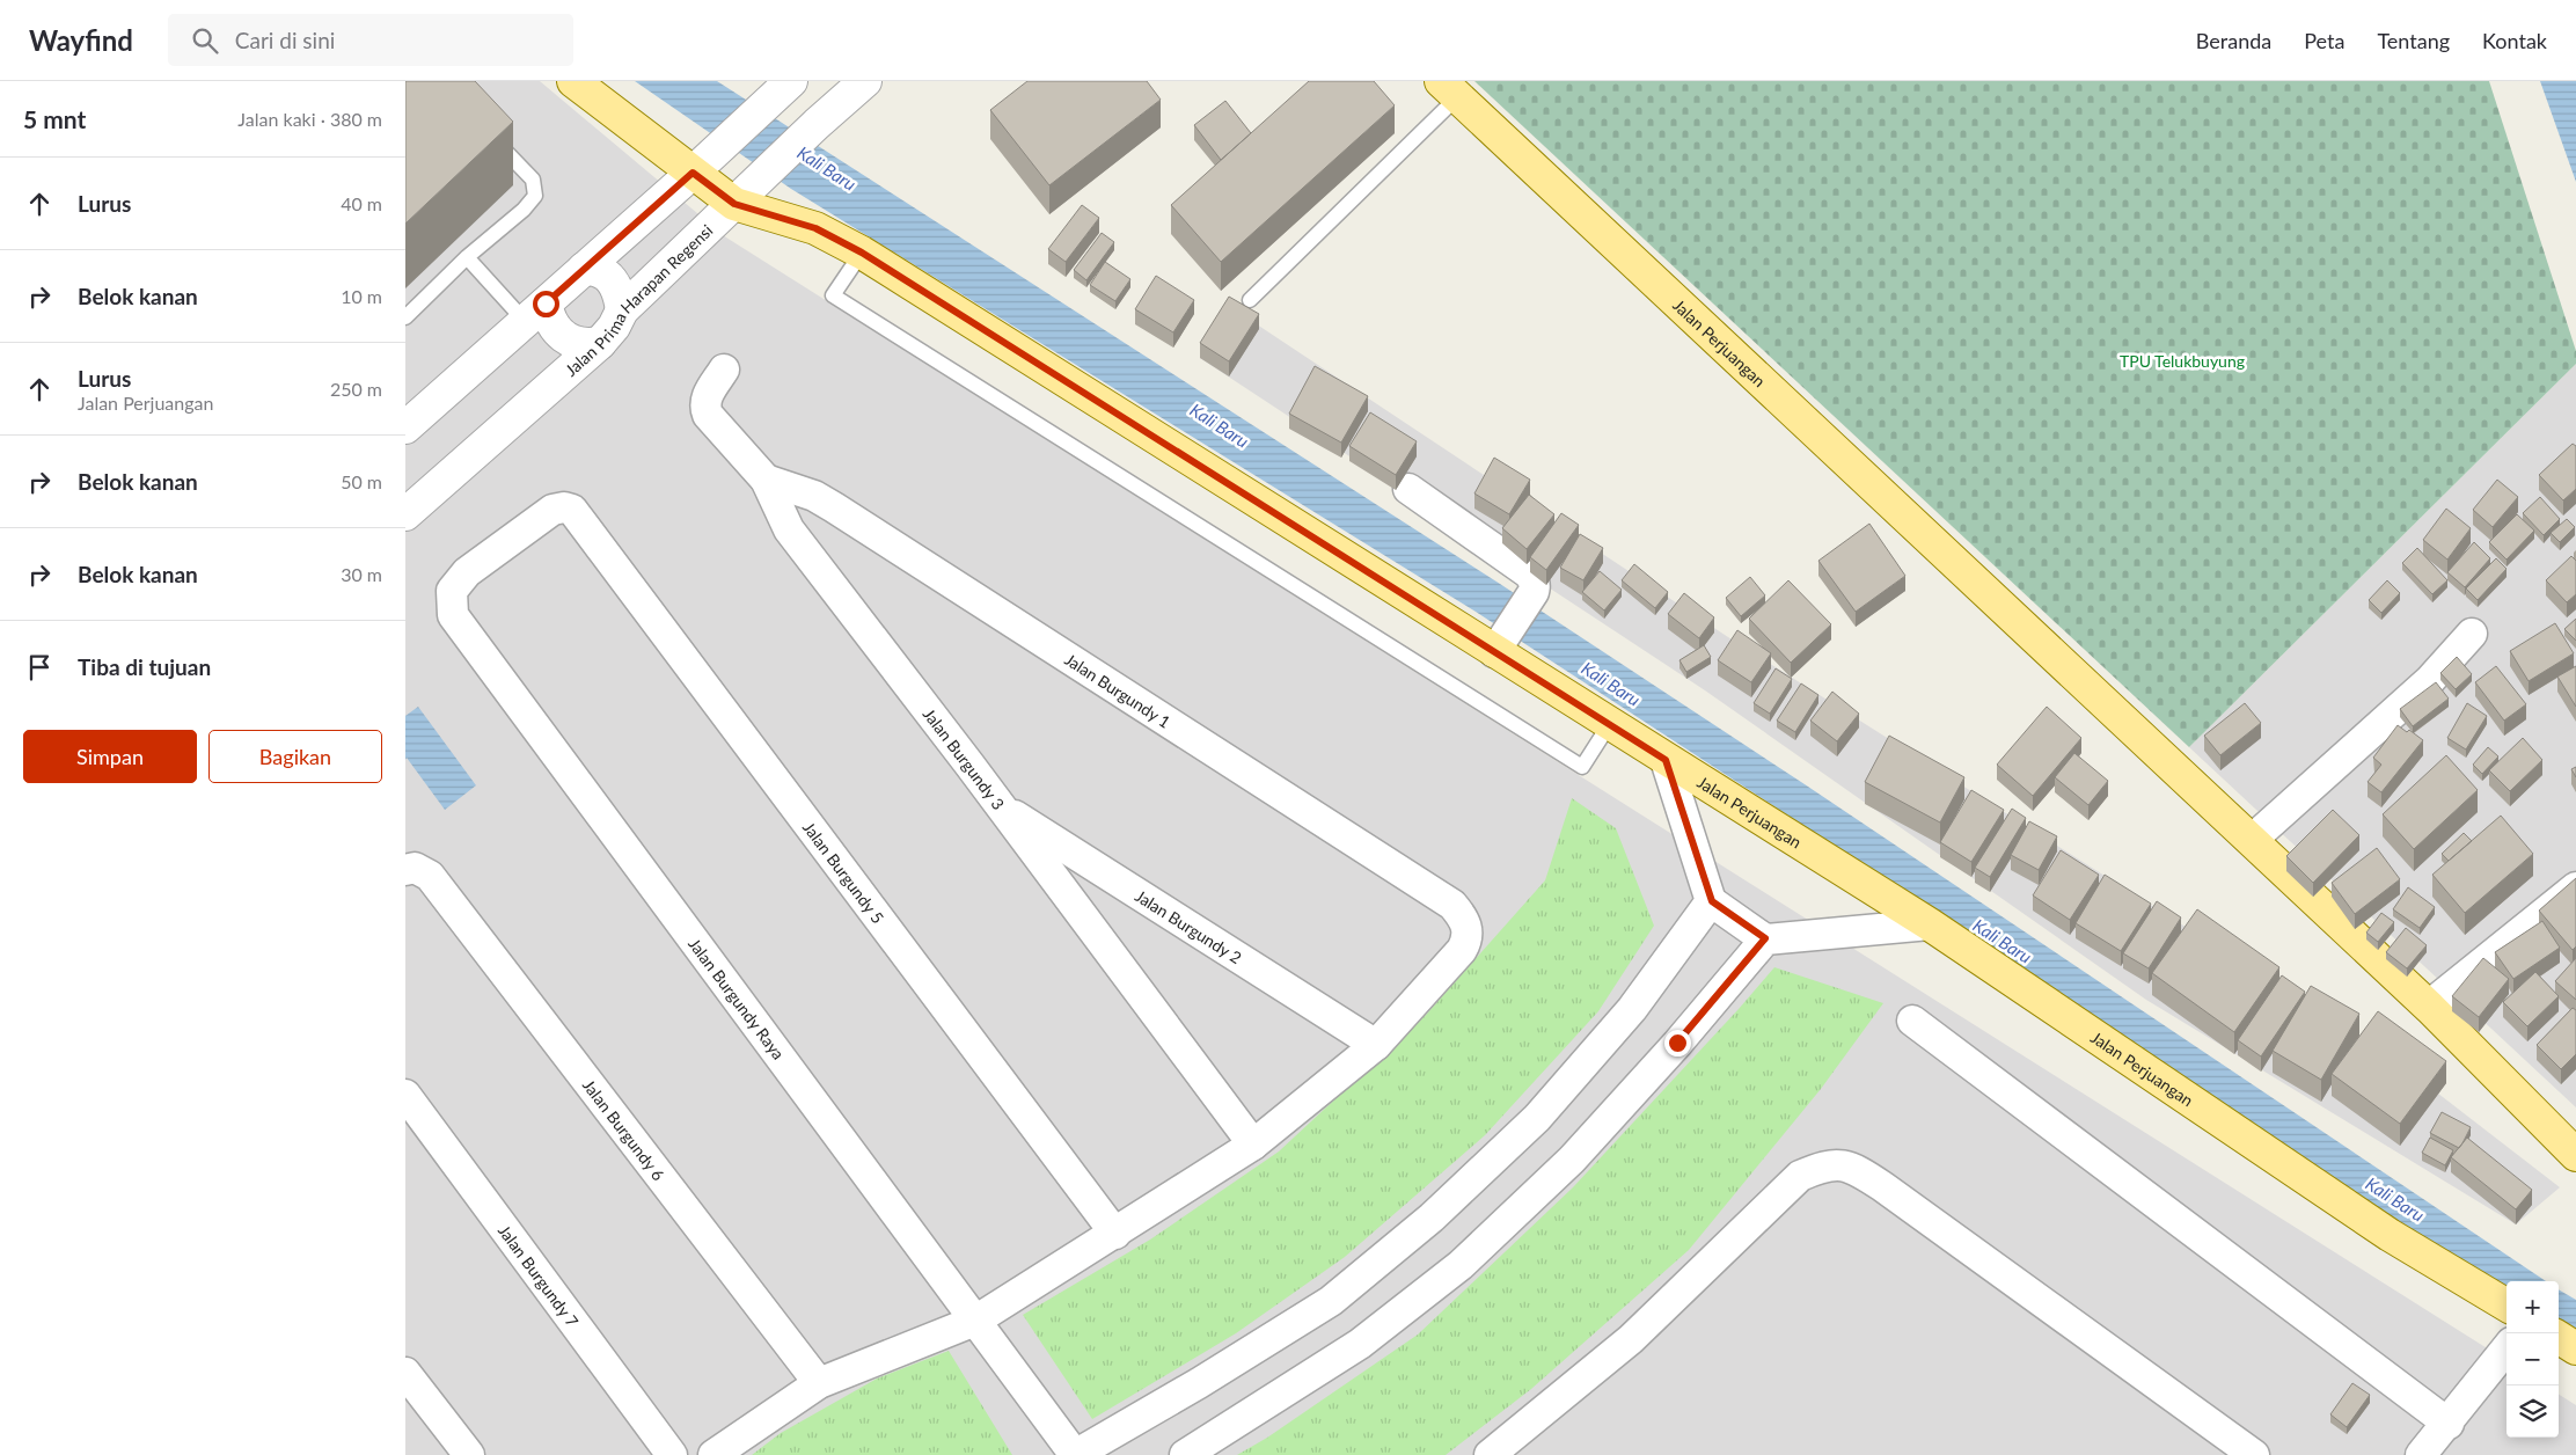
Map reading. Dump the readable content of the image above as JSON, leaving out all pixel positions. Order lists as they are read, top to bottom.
{
  "streets": {
    "main road": ["Jalan Perjuangan"],
    "street": [
      "Jalan Prima Harapan Regensi",
      "Jalan Burgundy 1",
      "Jalan Burgundy 3",
      "Jalan Burgundy 5",
      "Jalan Burgundy 2",
      "Jalan Burgundy Raya",
      "Jalan Burgundy 6",
      "Jalan Burgundy 7"
    ]
  },
  "crossings": [
    ["Jalan Prima Harapan Regensi", "Jalan Perjuangan"],
    ["Jalan Burgundy 1", "Jalan Burgundy 3"],
    ["Jalan Burgundy 1", "Jalan Burgundy 2"],
    ["Jalan Burgundy 3", "Jalan Burgundy 2"],
    ["Jalan Burgundy 5", "Jalan Burgundy Raya"]
  ],
  "water": ["Kali Baru"],
  "parks": ["TPU Telukbuyung"],
  "page": {
    "header": "Wayfind",
    "search": "Cari di sini",
    "nav": [
      "Beranda",
      "Peta",
      "Tentang",
      "Kontak"
    ],
    "heading": ["5 mnt", "Jalan kaki · 380 m"],
    "list": [
      ["Lurus", "40 m"],
      ["Belok kanan", "10 m"],
      ["Lurus", "Jalan Perjuangan", "250 m"],
      ["Belok kanan", "50 m"],
      ["Belok kanan", "30 m"],
      "Tiba di tujuan"
    ],
    "buttons": ["Simpan", "Bagikan"],
    "map_buttons": ["+", "−"]
  }
}
